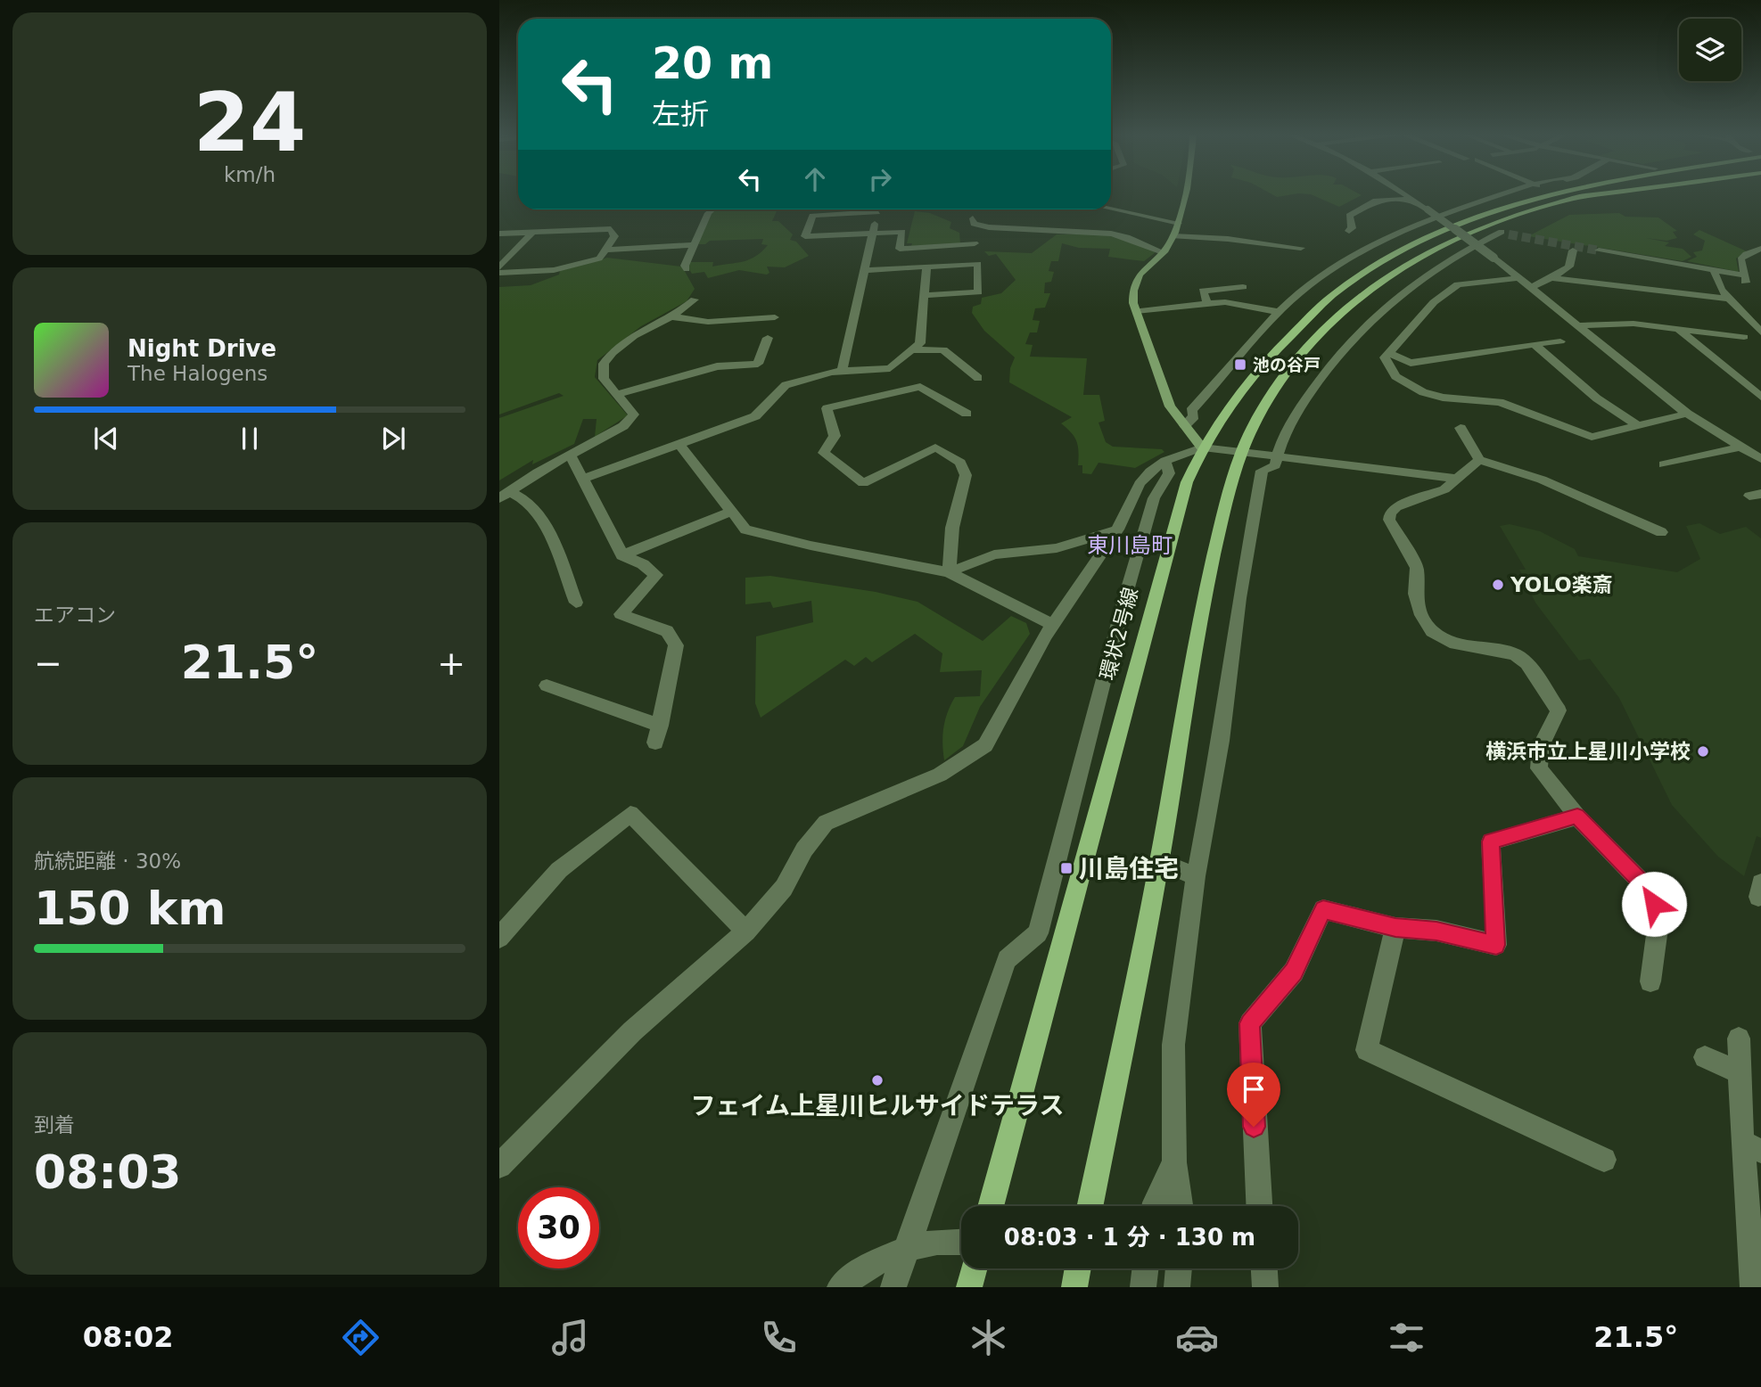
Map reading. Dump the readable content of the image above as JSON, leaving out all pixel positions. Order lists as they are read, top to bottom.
{
  "streets": {
    "main road": ["環状2号線"]
  },
  "districts": ["東川島町"],
  "places": {
    "transit": ["池の谷戸", "川島住宅"],
    "other": ["YOLO楽斎", "横浜市立上星川小学校", "フェイム上星川ヒルサイドテラス"]
  },
  "page": {
    "tile": [
      ["24", "km/h"],
      "エアコン",
      ["航続距離 · 30%", "150 km"],
      ["到着", "08:03"]
    ],
    "turn": ["20 m", "左折"],
    "song": ["Night Drive", "The Halogens"],
    "heat": ["−", "21.5°", "+"],
    "limit": "30",
    "trip": "08:03 · 1 分 · 130 m",
    "tabs": ["08:02", "21.5°"]
  }
}
